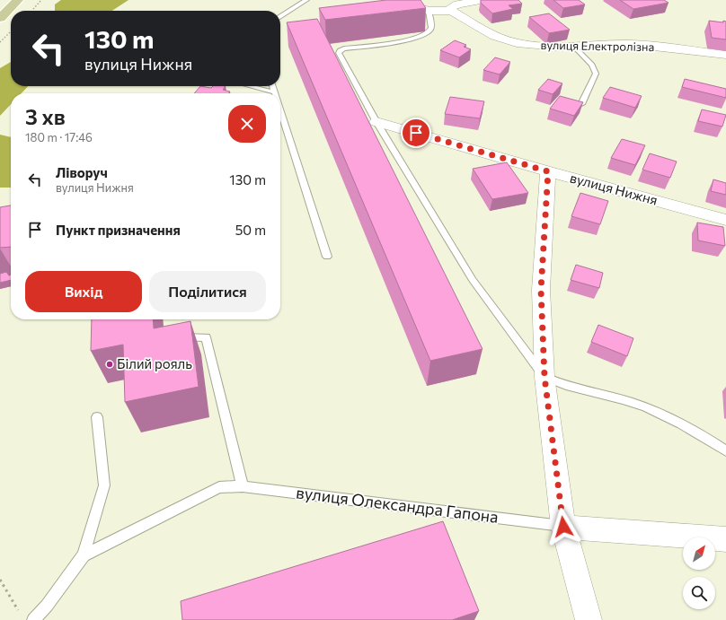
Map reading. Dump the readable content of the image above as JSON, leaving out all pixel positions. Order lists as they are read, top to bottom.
{
  "streets": {
    "street": ["вулиця Електролізна", "вулиця Нижня", "вулиця Олександра Гапона"]
  },
  "places": ["Білий рояль"],
  "north": "top right",
  "page": {
    "turn": ["130 m", "вулиця Нижня"],
    "heading": ["3 хв", "180 m · 17:46"],
    "list": [
      {
        "name": "Ліворуч",
        "note": "вулиця Нижня",
        "value": "130 m"
      },
      {
        "name": "Пункт призначення",
        "value": "50 m"
      }
    ],
    "buttons": ["Вихід", "Поділитися"]
  }
}
